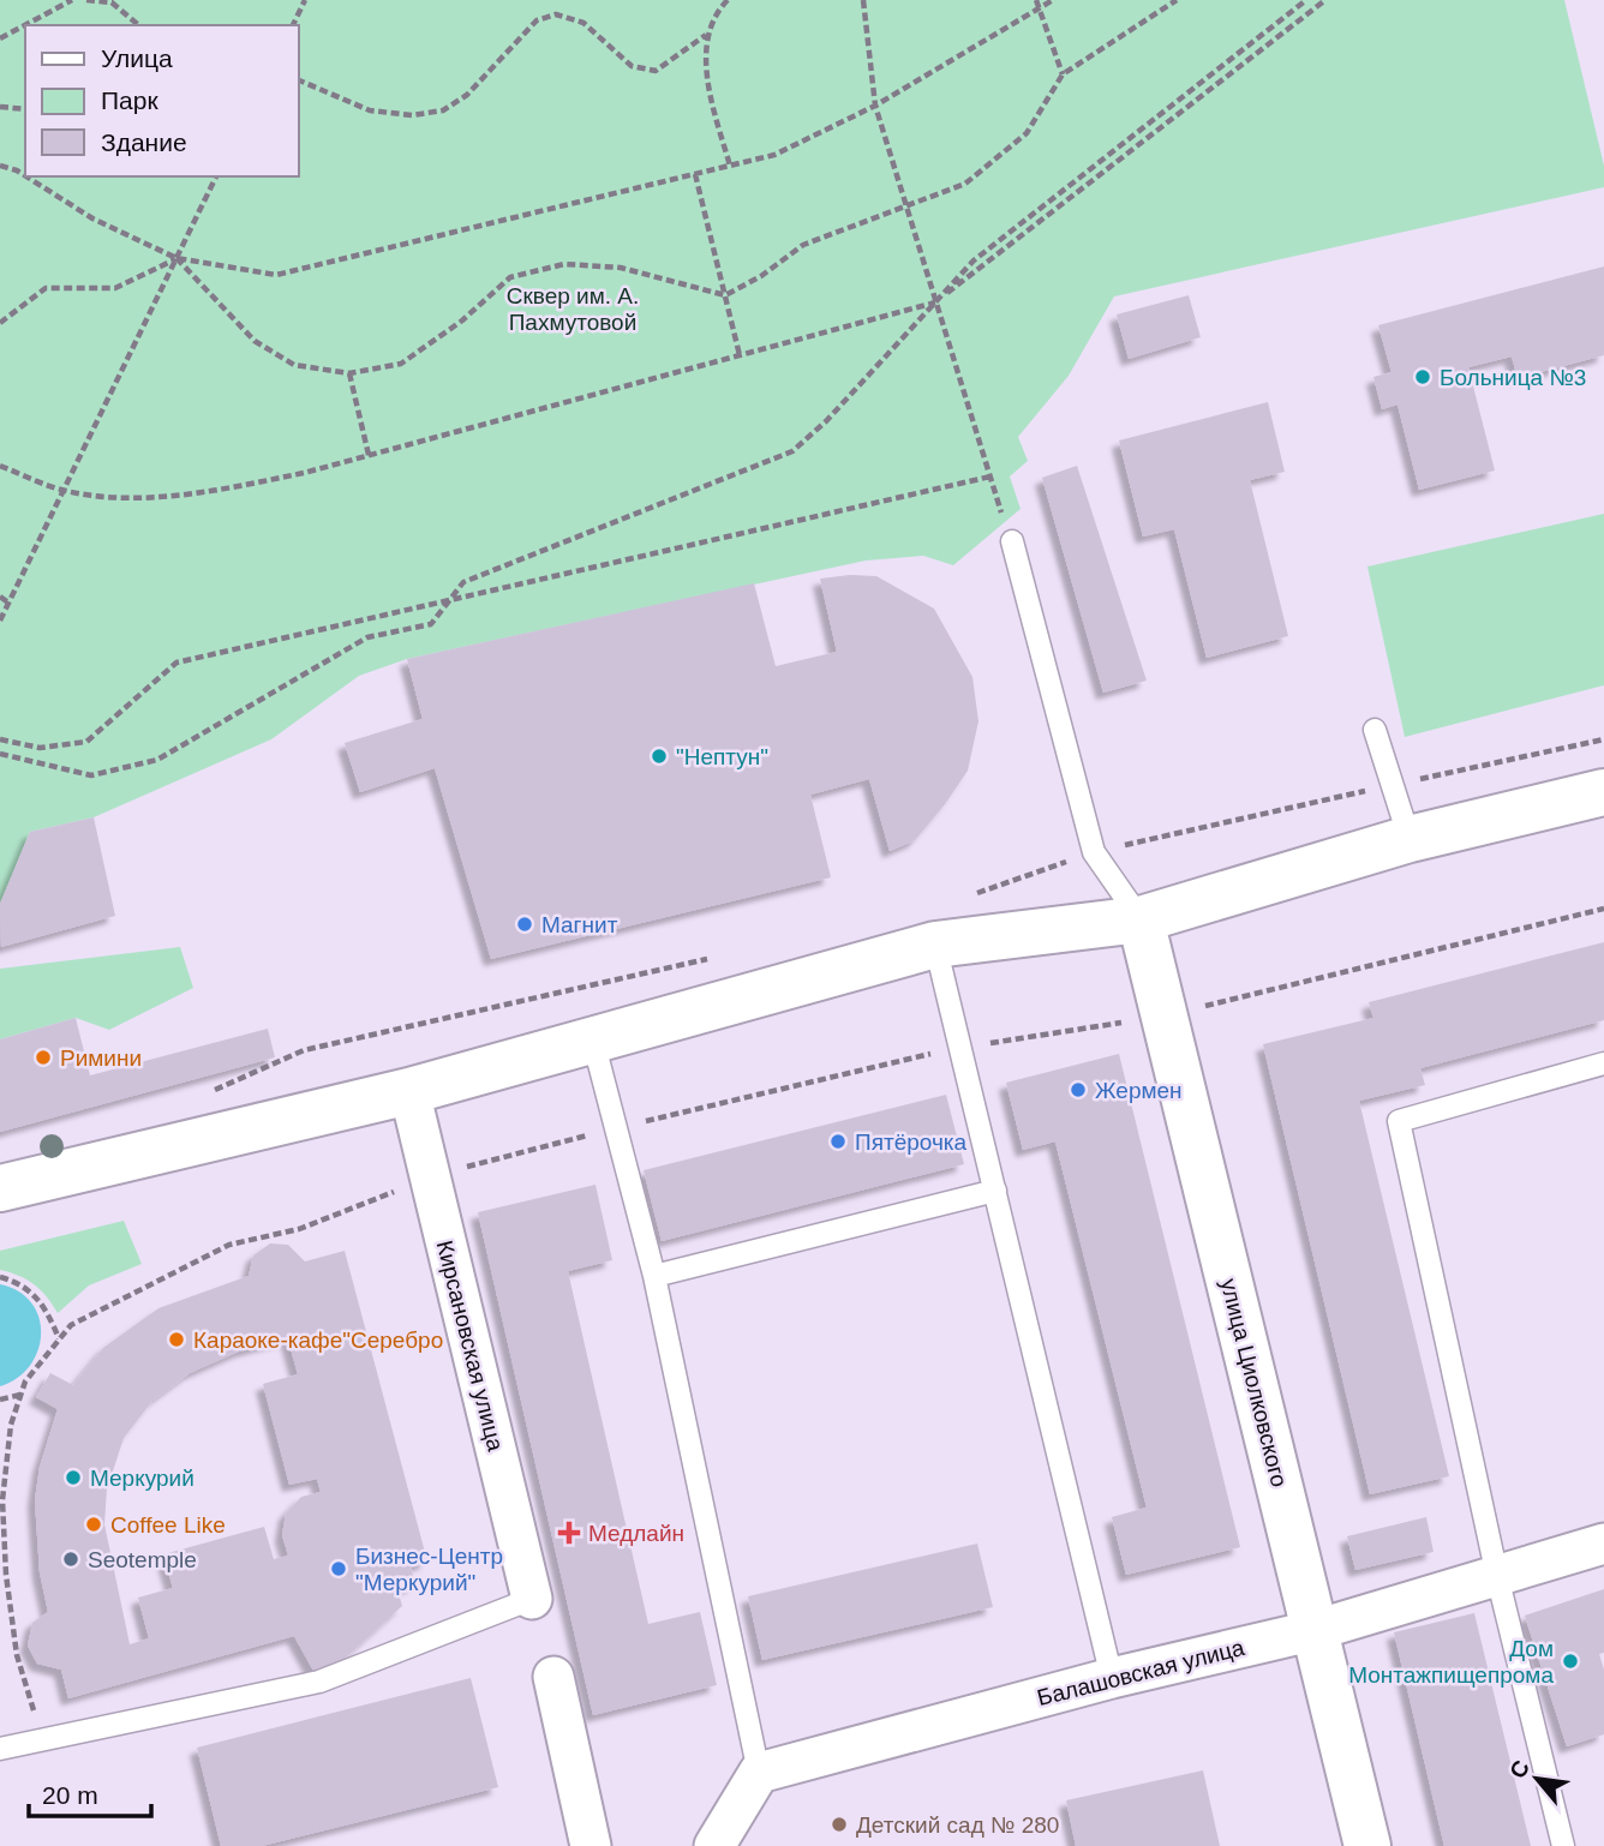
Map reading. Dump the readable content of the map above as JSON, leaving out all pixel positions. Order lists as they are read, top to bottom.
{
  "streets": {
    "main road": ["улица Циолковского"],
    "street": ["Кирсановская улица", "Балашовская улица"]
  },
  "crossings": [
    ["улица Циолковского", "Балашовская улица"]
  ],
  "parks": ["Сквер им. А. Пахмутовой"],
  "places": {
    "other": [
      "Больница №3",
      "\"Нептун\"",
      "Магнит",
      "Римини",
      "Жермен",
      "Пятёрочка",
      "Караоке-кафе\"Серебро",
      "Меркурий",
      "Coffee Like",
      "Seotemple",
      "Бизнес-Центр \"Меркурий\"",
      "Дом Монтажпищепрома",
      "Детский сад № 280"
    ],
    "health": ["Медлайн"]
  },
  "legend": ["Улица", "Парк", "Здание"],
  "scale_bar": "20 m",
  "north": "top left"
}
